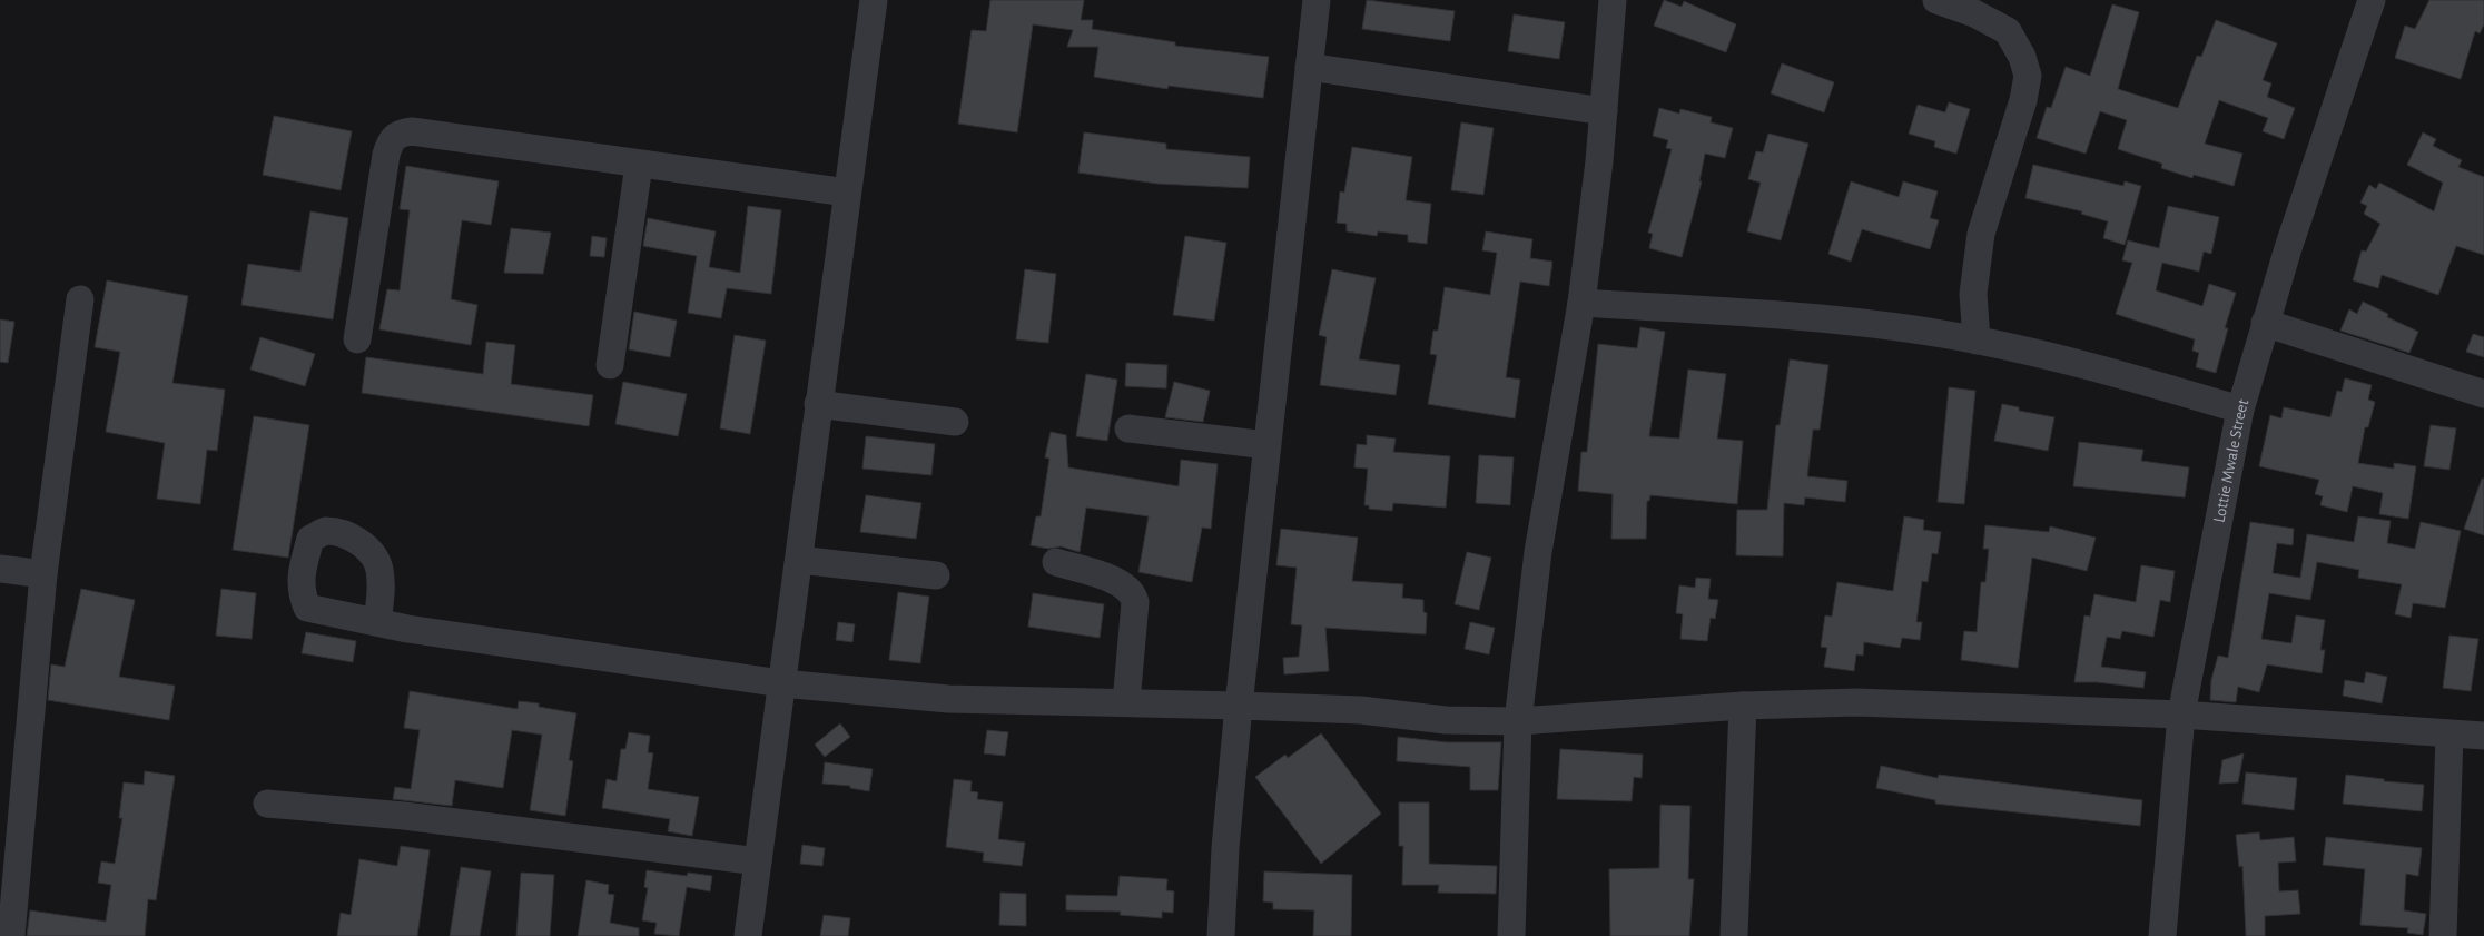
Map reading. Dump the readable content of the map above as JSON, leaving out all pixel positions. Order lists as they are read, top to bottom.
{
  "streets": {
    "street": ["Lottie Mwale Street"]
  }
}
